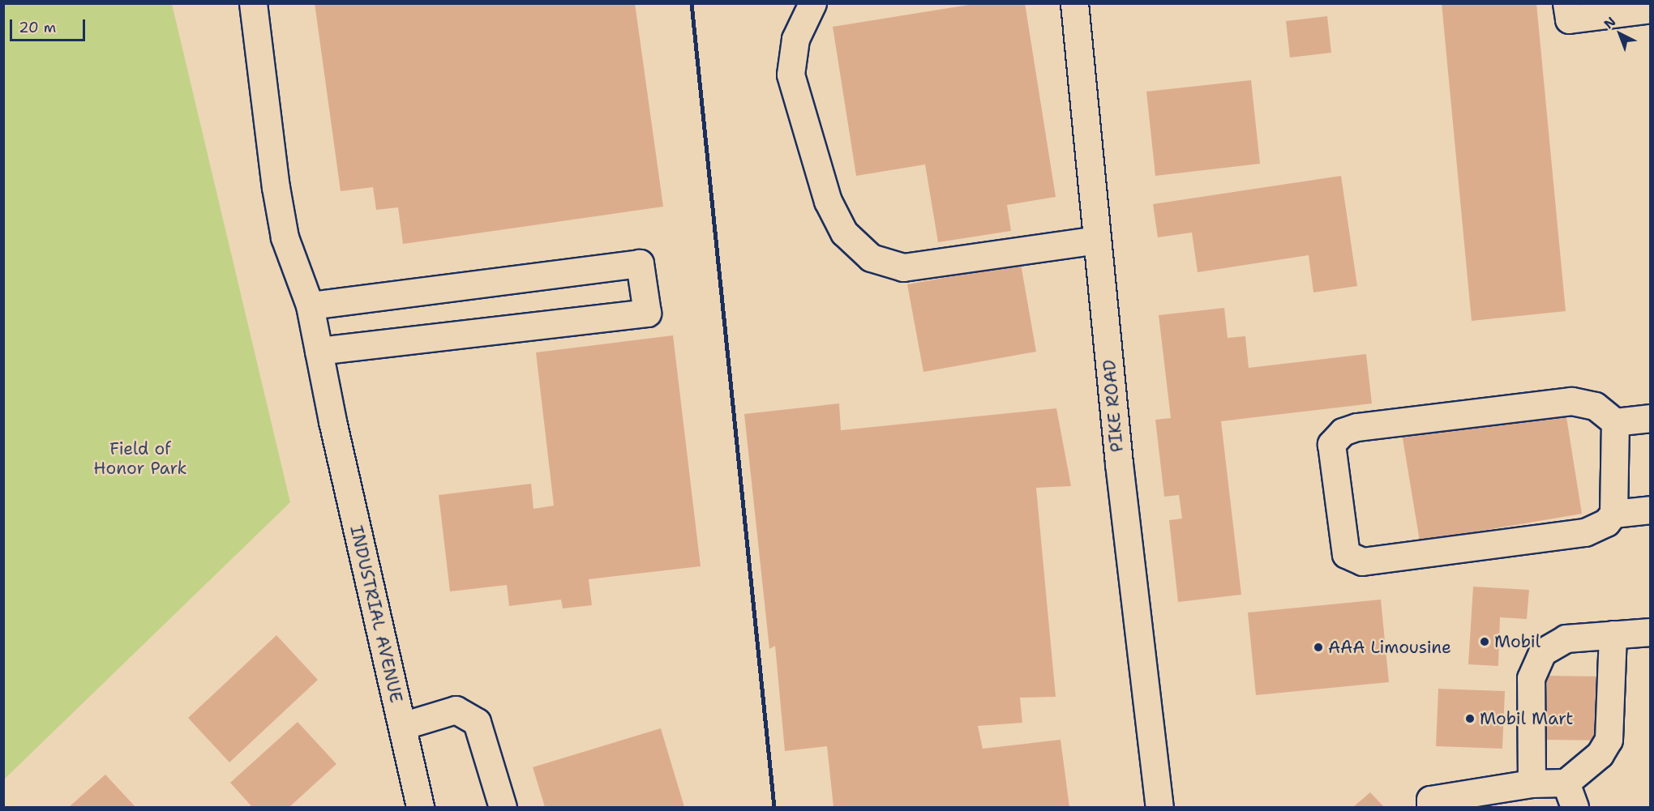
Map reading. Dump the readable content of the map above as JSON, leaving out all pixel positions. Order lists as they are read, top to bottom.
{
  "streets": {
    "street": ["PIKE ROAD", "INDUSTRIAL AVENUE"]
  },
  "parks": ["Field of Honor Park"],
  "places": ["Mobil", "AAA Limousine", "Mobil Mart"],
  "scale_bar": "20 m",
  "north": "top left"
}
